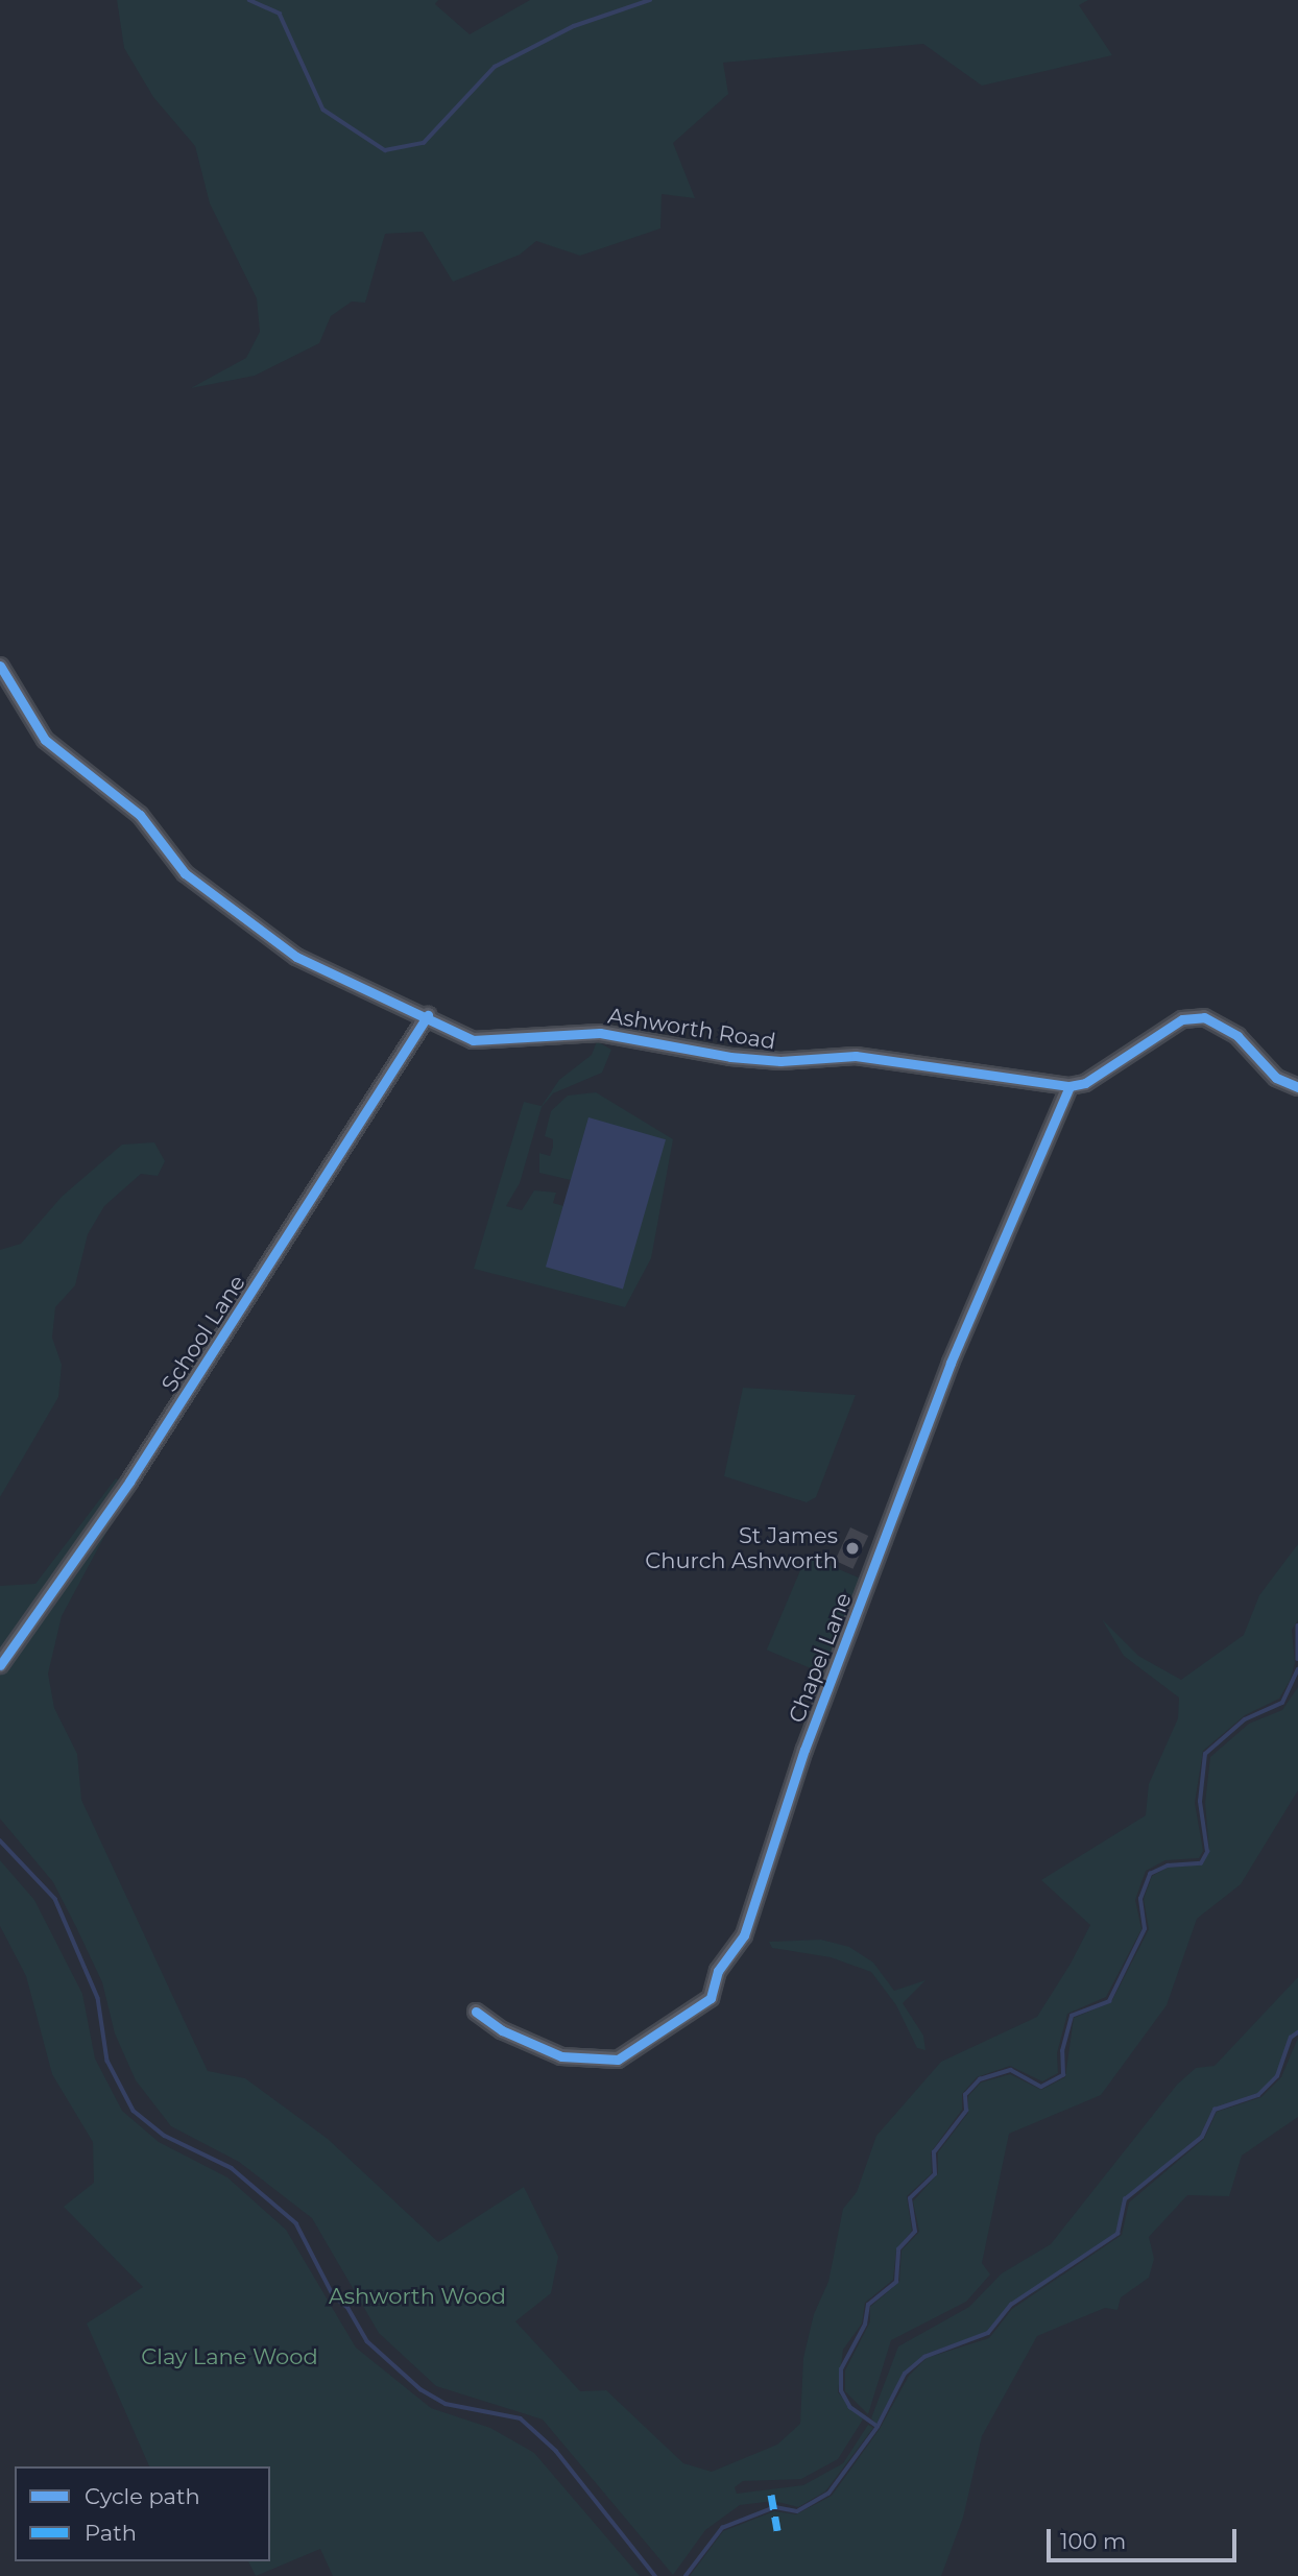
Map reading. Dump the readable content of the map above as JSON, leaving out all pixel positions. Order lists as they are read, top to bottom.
{
  "streets": {
    "street": ["Ashworth Road", "School Lane", "Chapel Lane"]
  },
  "crossings": [
    ["Ashworth Road", "School Lane"],
    ["Ashworth Road", "Chapel Lane"]
  ],
  "parks": ["Ashworth Wood", "Clay Lane Wood"],
  "places": ["St James Church Ashworth"],
  "legend": ["Cycle path", "Path"],
  "scale_bar": "100 m"
}
